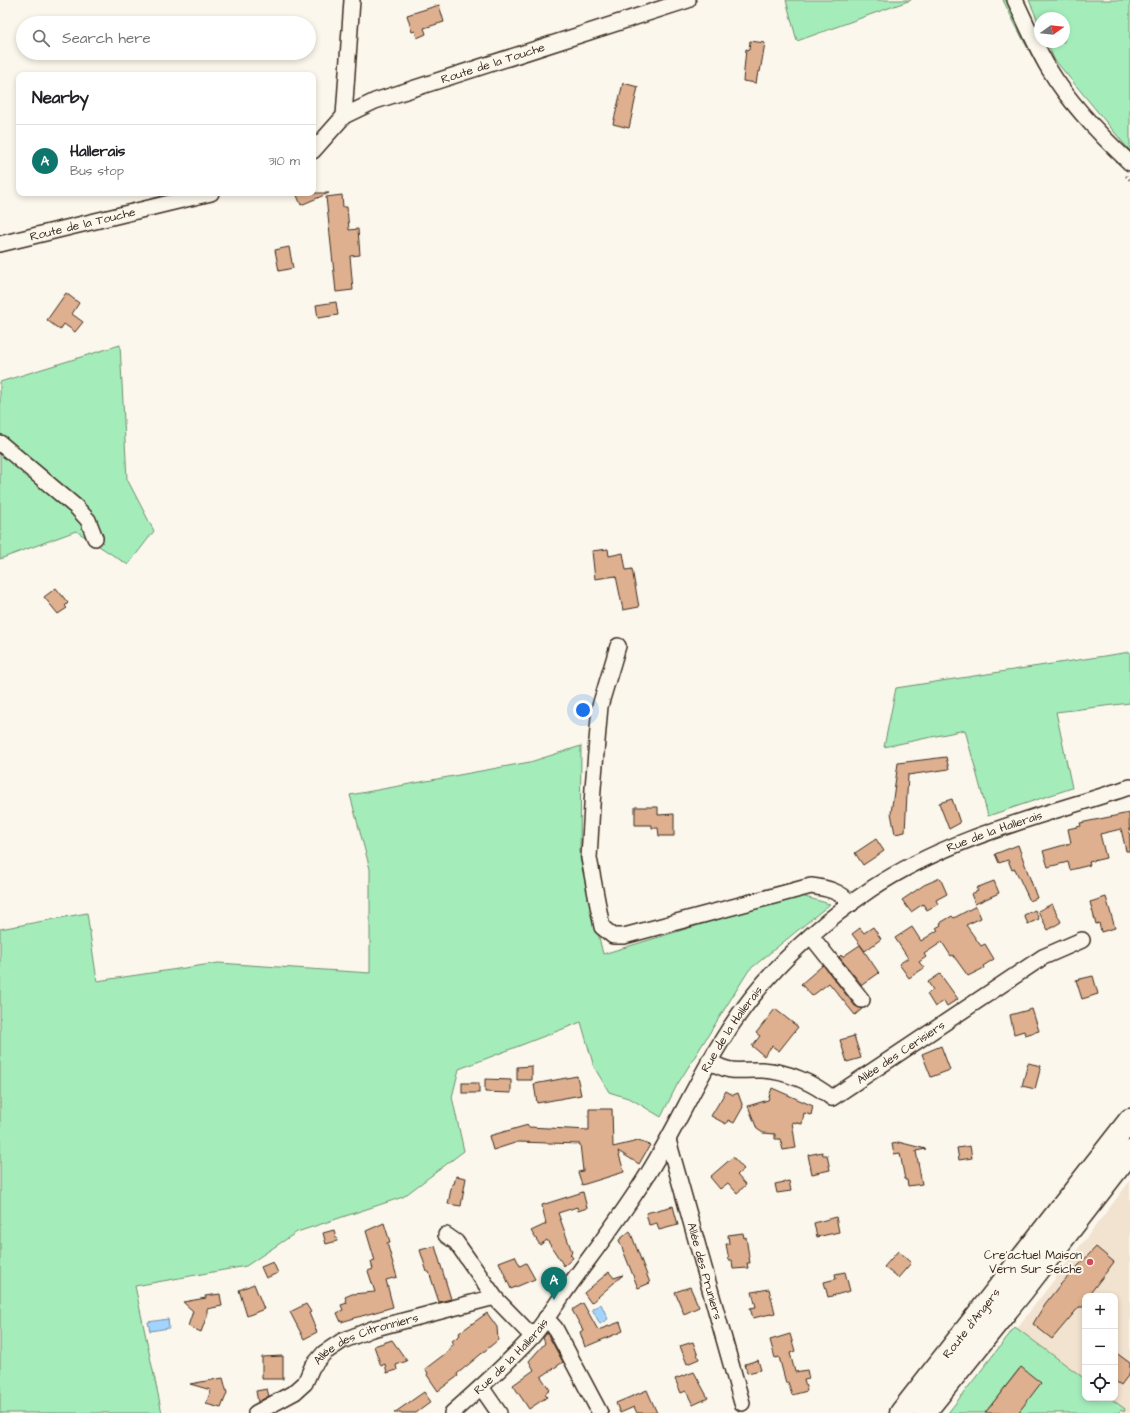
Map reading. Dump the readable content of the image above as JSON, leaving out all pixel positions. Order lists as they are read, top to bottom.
{
  "streets": {
    "highway": ["Route d'Angers"],
    "street": [
      "Route de la Touche",
      "Rue de la Hallerais",
      "Allée des Cerisiers",
      "Allée des Pruniers",
      "Allée des Citronniers"
    ]
  },
  "crossings": [
    ["Rue de la Hallerais", "Allée des Cerisiers"],
    ["Rue de la Hallerais", "Allée des Pruniers"]
  ],
  "places": ["Cre'actuel Maison Vern Sur Seiche"],
  "north": "right",
  "page": {
    "search": "Search here",
    "heading": "Nearby",
    "list": [
      {
        "mark": "A",
        "name": "Hallerais",
        "note": "Bus stop",
        "value": "310 m"
      }
    ],
    "pins": "A",
    "map_buttons": ["+", "−"]
  }
}
